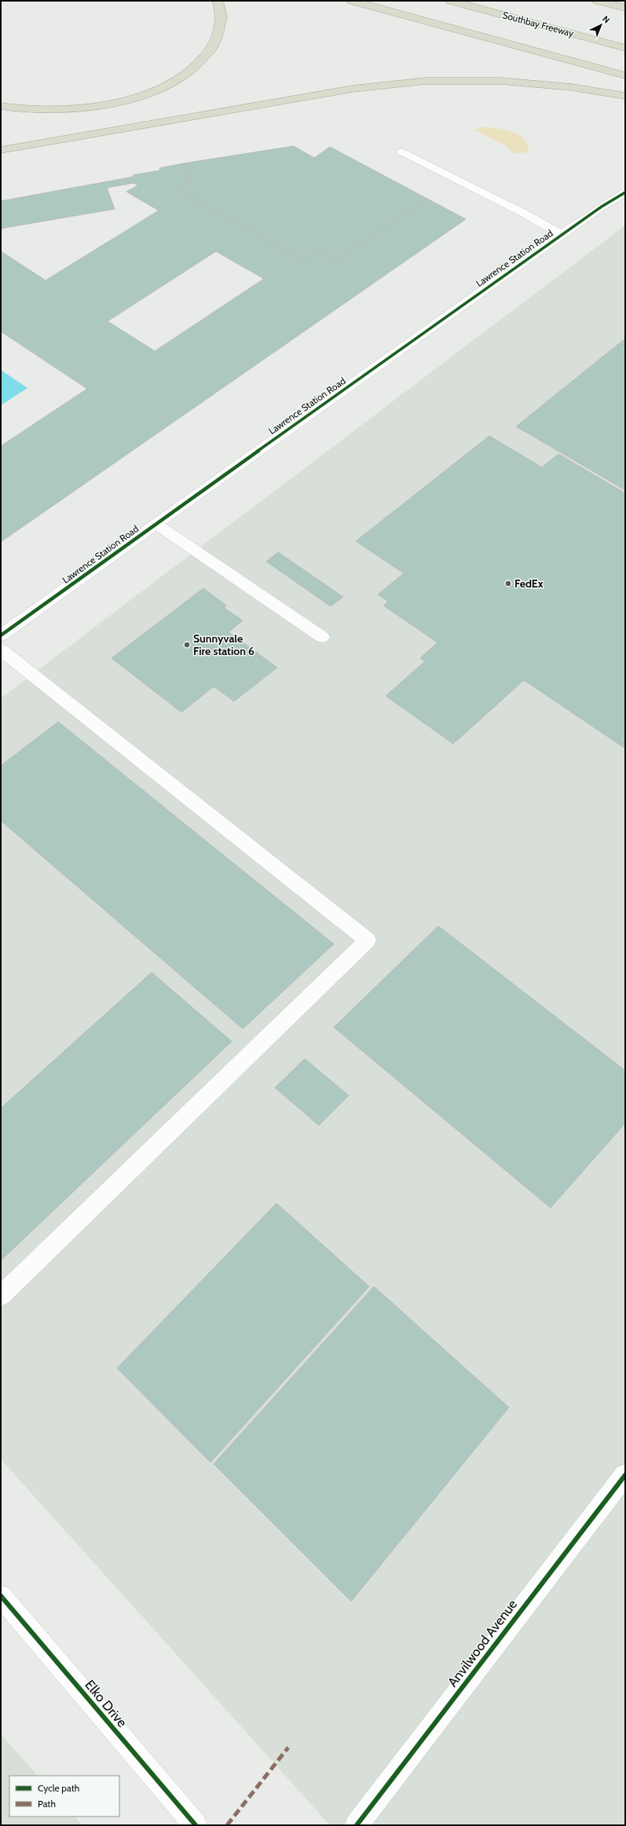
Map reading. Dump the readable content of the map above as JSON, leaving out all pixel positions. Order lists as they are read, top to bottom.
{
  "streets": {
    "highway": ["Southbay Freeway"],
    "street": ["Lawrence Station Road", "Anvilwood Avenue", "Elko Drive"]
  },
  "places": ["FedEx", "Sunnyvale Fire station 6"],
  "legend": ["Cycle path", "Path"],
  "north": "top right"
}
